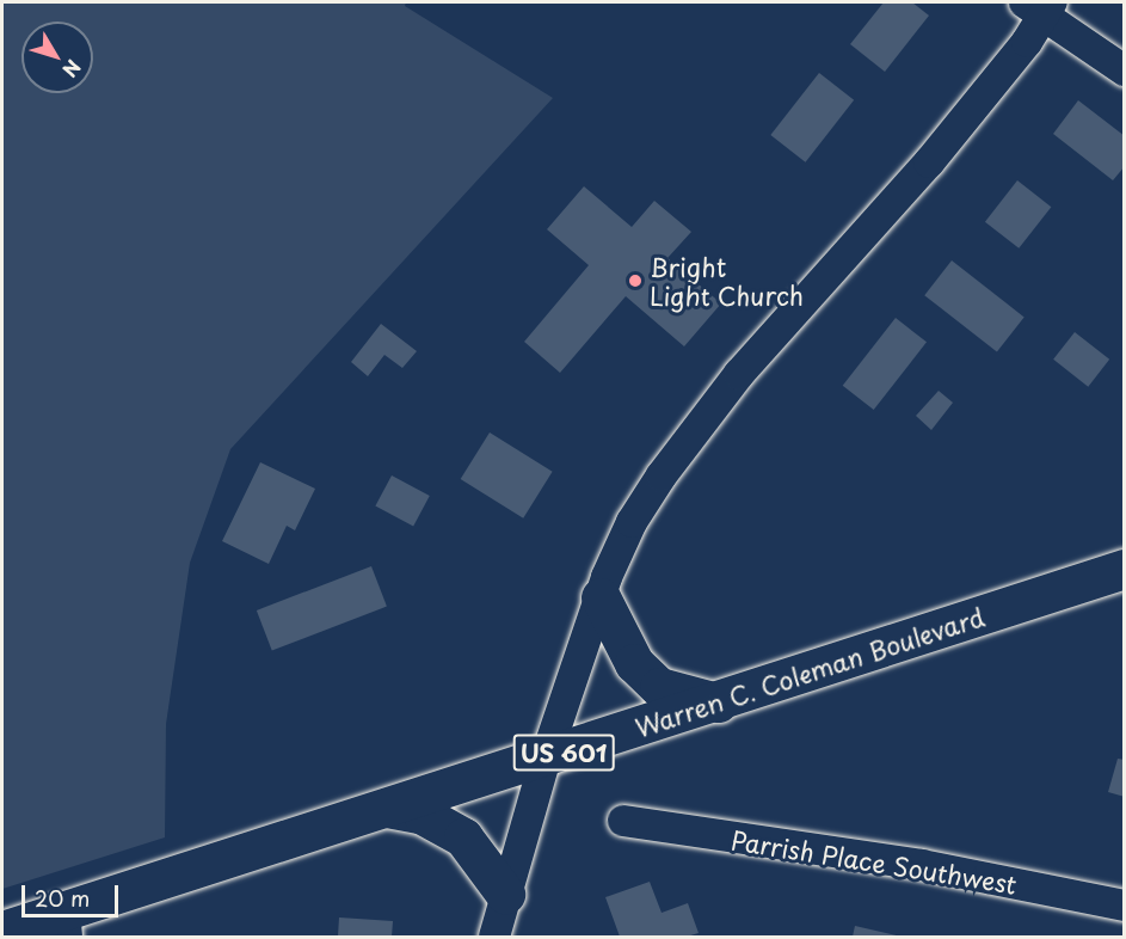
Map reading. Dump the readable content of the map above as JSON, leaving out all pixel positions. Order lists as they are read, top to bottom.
{
  "streets": {
    "main road": ["Warren C. Coleman Boulevard", "US 601"],
    "street": ["Parrish Place Southwest"]
  },
  "places": ["Bright Light Church"],
  "scale_bar": "20 m",
  "north": "bottom right"
}
